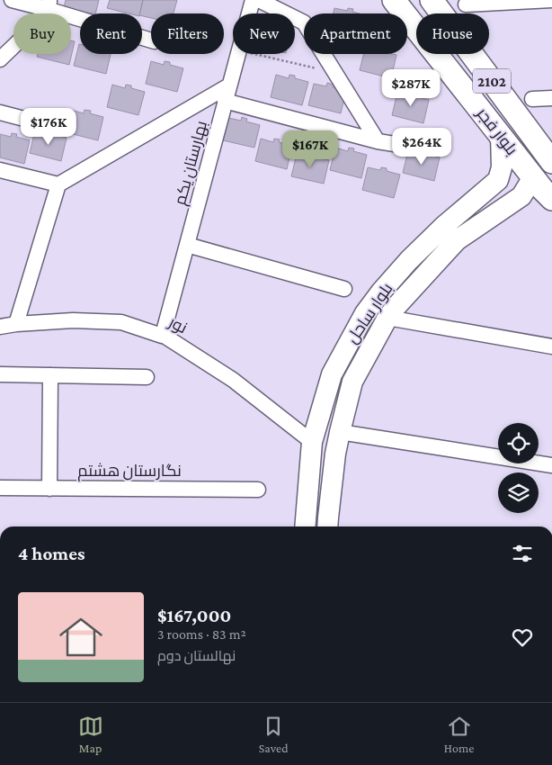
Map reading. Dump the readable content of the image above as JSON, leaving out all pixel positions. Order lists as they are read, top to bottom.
{
  "streets": {
    "main road": ["2102", "بلوار فجر", "بلوار ساحل"],
    "street": ["بهارستان یکم", "نور", "نگارستان هشتم"]
  },
  "crossings": [
    ["بلوار فجر", "بلوار ساحل"],
    ["بهارستان یکم", "نور"],
    ["بلوار ساحل", "نور"]
  ],
  "page": {
    "chip": [
      "Buy",
      "Rent",
      "Filters",
      "New",
      "Apartment",
      "House"
    ],
    "price": [
      "$287K",
      "$176K",
      "$264K",
      "$167K"
    ],
    "heading": "4 homes",
    "list": [
      {
        "name": "$167,000",
        "note": "3 rooms · 83 m² · نهالستان دوم"
      }
    ],
    "tabs": ["Map", "Saved", "Home"]
  }
}
